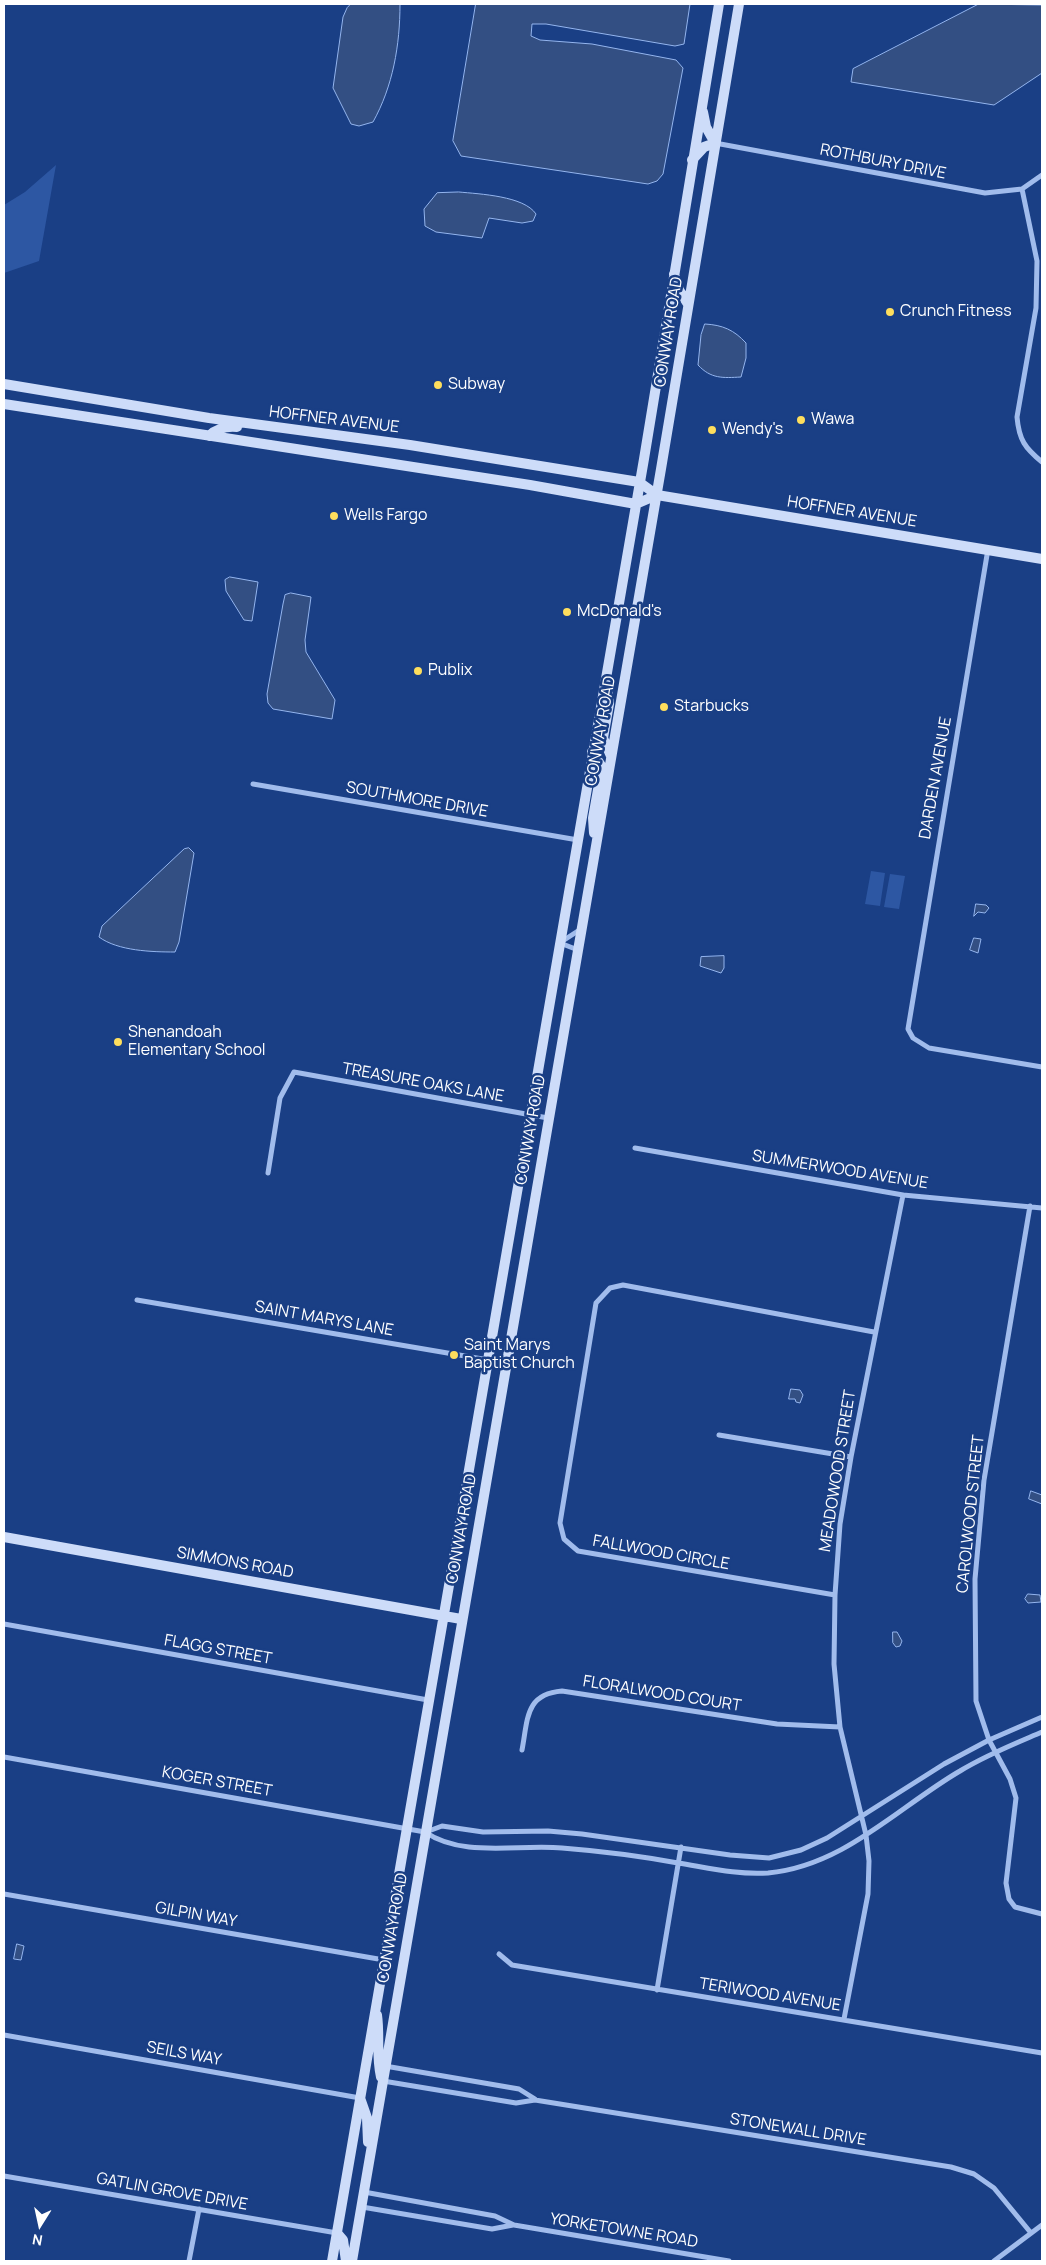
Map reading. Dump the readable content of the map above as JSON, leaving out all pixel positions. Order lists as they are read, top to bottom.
{
  "streets": {
    "main road": ["CONWAY ROAD", "HOFFNER AVENUE", "SIMMONS ROAD"],
    "street": [
      "ROTHBURY DRIVE",
      "DARDEN AVENUE",
      "SOUTHMORE DRIVE",
      "TREASURE OAKS LANE",
      "SUMMERWOOD AVENUE",
      "SAINT MARYS LANE",
      "MEADOWOOD STREET",
      "CAROLWOOD STREET",
      "FALLWOOD CIRCLE",
      "FLAGG STREET",
      "FLORALWOOD COURT",
      "KOGER STREET",
      "GILPIN WAY",
      "TERIWOOD AVENUE",
      "SEILS WAY",
      "STONEWALL DRIVE",
      "GATLIN GROVE DRIVE",
      "YORKETOWNE ROAD"
    ]
  },
  "crossings": [
    ["ROTHBURY DRIVE", "CONWAY ROAD"],
    ["CONWAY ROAD", "HOFFNER AVENUE"],
    ["CONWAY ROAD", "SOUTHMORE DRIVE"],
    ["CONWAY ROAD", "TREASURE OAKS LANE"],
    ["CONWAY ROAD", "SAINT MARYS LANE"],
    ["CONWAY ROAD", "SIMMONS ROAD"],
    ["CONWAY ROAD", "FLAGG STREET"],
    ["CONWAY ROAD", "KOGER STREET"],
    ["CONWAY ROAD", "GILPIN WAY"],
    ["CONWAY ROAD", "SEILS WAY"],
    ["CONWAY ROAD", "STONEWALL DRIVE"],
    ["CONWAY ROAD", "GATLIN GROVE DRIVE"],
    ["CONWAY ROAD", "YORKETOWNE ROAD"],
    ["HOFFNER AVENUE", "DARDEN AVENUE"],
    ["SUMMERWOOD AVENUE", "MEADOWOOD STREET"],
    ["SUMMERWOOD AVENUE", "CAROLWOOD STREET"],
    ["MEADOWOOD STREET", "FALLWOOD CIRCLE"],
    ["MEADOWOOD STREET", "FLORALWOOD COURT"],
    ["MEADOWOOD STREET", "TERIWOOD AVENUE"]
  ],
  "places": [
    "Crunch Fitness",
    "Subway",
    "Wawa",
    "Wendy's",
    "Wells Fargo",
    "McDonald's",
    "Publix",
    "Starbucks",
    "Shenandoah Elementary School",
    "Saint Marys Baptist Church"
  ],
  "north": "bottom"
}
